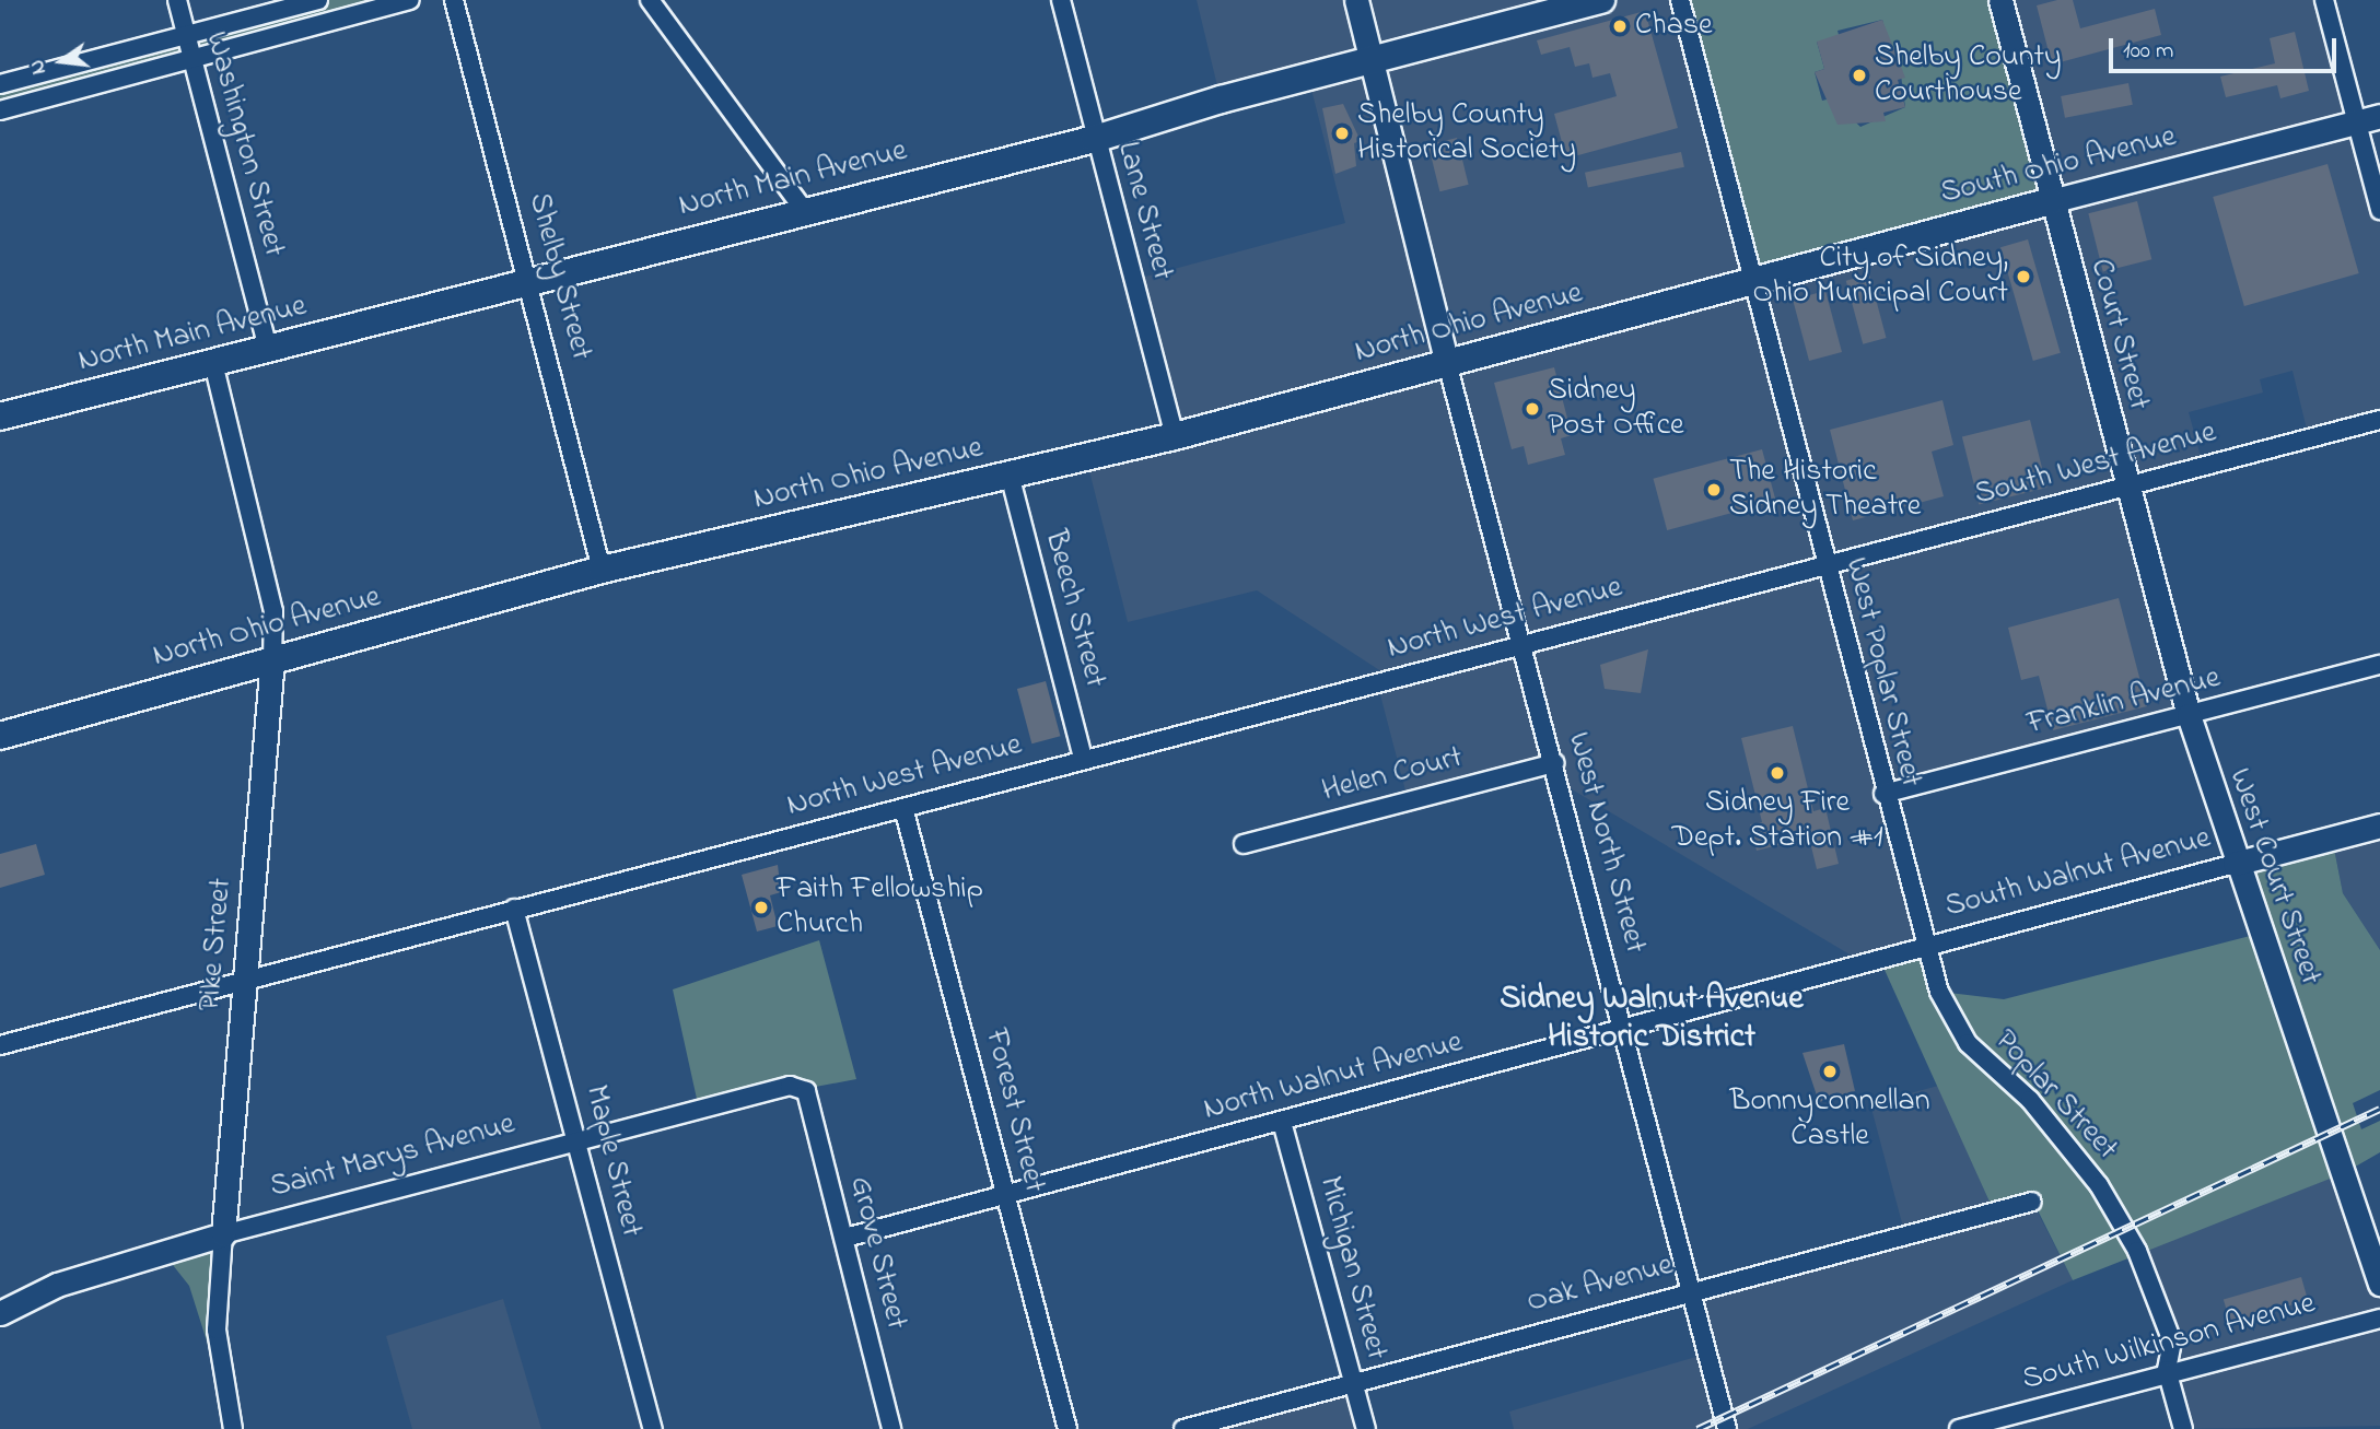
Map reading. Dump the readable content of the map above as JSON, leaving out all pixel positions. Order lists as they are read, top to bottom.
{
  "streets": {
    "main road": [
      "South Ohio Avenue",
      "North Main Avenue",
      "North Ohio Avenue",
      "Court Street",
      "South Walnut Avenue",
      "West Court Street",
      "Pike Street",
      "Saint Marys Avenue"
    ],
    "street": [
      "Washington Street",
      "Lane Street",
      "Shelby Street",
      "South West Avenue",
      "Beech Street",
      "North West Avenue",
      "West Poplar Street",
      "Franklin Avenue",
      "Helen Court",
      "West North Street",
      "North Walnut Avenue",
      "Poplar Street",
      "Forest Street",
      "Maple Street",
      "Grove Street",
      "Michigan Street",
      "Oak Avenue",
      "South Wilkinson Avenue"
    ]
  },
  "crossings": [
    ["Washington Street", "North Main Avenue"],
    ["South Ohio Avenue", "North Ohio Avenue"],
    ["South Ohio Avenue", "Court Street"],
    ["South Ohio Avenue", "West Poplar Street"],
    ["North Main Avenue", "Lane Street"],
    ["North Main Avenue", "Shelby Street"],
    ["Lane Street", "North Ohio Avenue"],
    ["Shelby Street", "North Ohio Avenue"],
    ["North Ohio Avenue", "Beech Street"],
    ["North Ohio Avenue", "West Poplar Street"],
    ["North Ohio Avenue", "West North Street"],
    ["North Ohio Avenue", "Pike Street"],
    ["Court Street", "South West Avenue"],
    ["Court Street", "West Court Street"],
    ["South West Avenue", "North West Avenue"],
    ["South West Avenue", "West Poplar Street"],
    ["South West Avenue", "West Court Street"],
    ["Beech Street", "North West Avenue"],
    ["North West Avenue", "West Poplar Street"],
    ["North West Avenue", "West North Street"],
    ["North West Avenue", "Pike Street"],
    ["North West Avenue", "Forest Street"],
    ["North West Avenue", "Maple Street"],
    ["West Poplar Street", "Franklin Avenue"],
    ["West Poplar Street", "South Walnut Avenue"],
    ["West Poplar Street", "North Walnut Avenue"],
    ["West Poplar Street", "Poplar Street"],
    ["Franklin Avenue", "West Court Street"],
    ["Helen Court", "West North Street"],
    ["West North Street", "North Walnut Avenue"],
    ["West North Street", "Oak Avenue"],
    ["South Walnut Avenue", "West Court Street"],
    ["South Walnut Avenue", "North Walnut Avenue"],
    ["South Walnut Avenue", "Poplar Street"],
    ["Pike Street", "Saint Marys Avenue"],
    ["North Walnut Avenue", "Poplar Street"],
    ["North Walnut Avenue", "Forest Street"],
    ["North Walnut Avenue", "Grove Street"],
    ["North Walnut Avenue", "Michigan Street"],
    ["Poplar Street", "South Wilkinson Avenue"],
    ["Saint Marys Avenue", "Maple Street"],
    ["Saint Marys Avenue", "Grove Street"],
    ["Michigan Street", "Oak Avenue"]
  ],
  "districts": ["Sidney Walnut Avenue Historic District"],
  "places": [
    "Chase",
    "Shelby County Courthouse",
    "Shelby County Historical Society",
    "City of Sidney, Ohio Municipal Court",
    "Sidney Post Office",
    "The Historic Sidney Theatre",
    "Sidney Fire Dept. Station #1",
    "Faith Fellowship Church",
    "Bonnyconnellan Castle"
  ],
  "scale_bar": "100 m",
  "north": "left"
}
